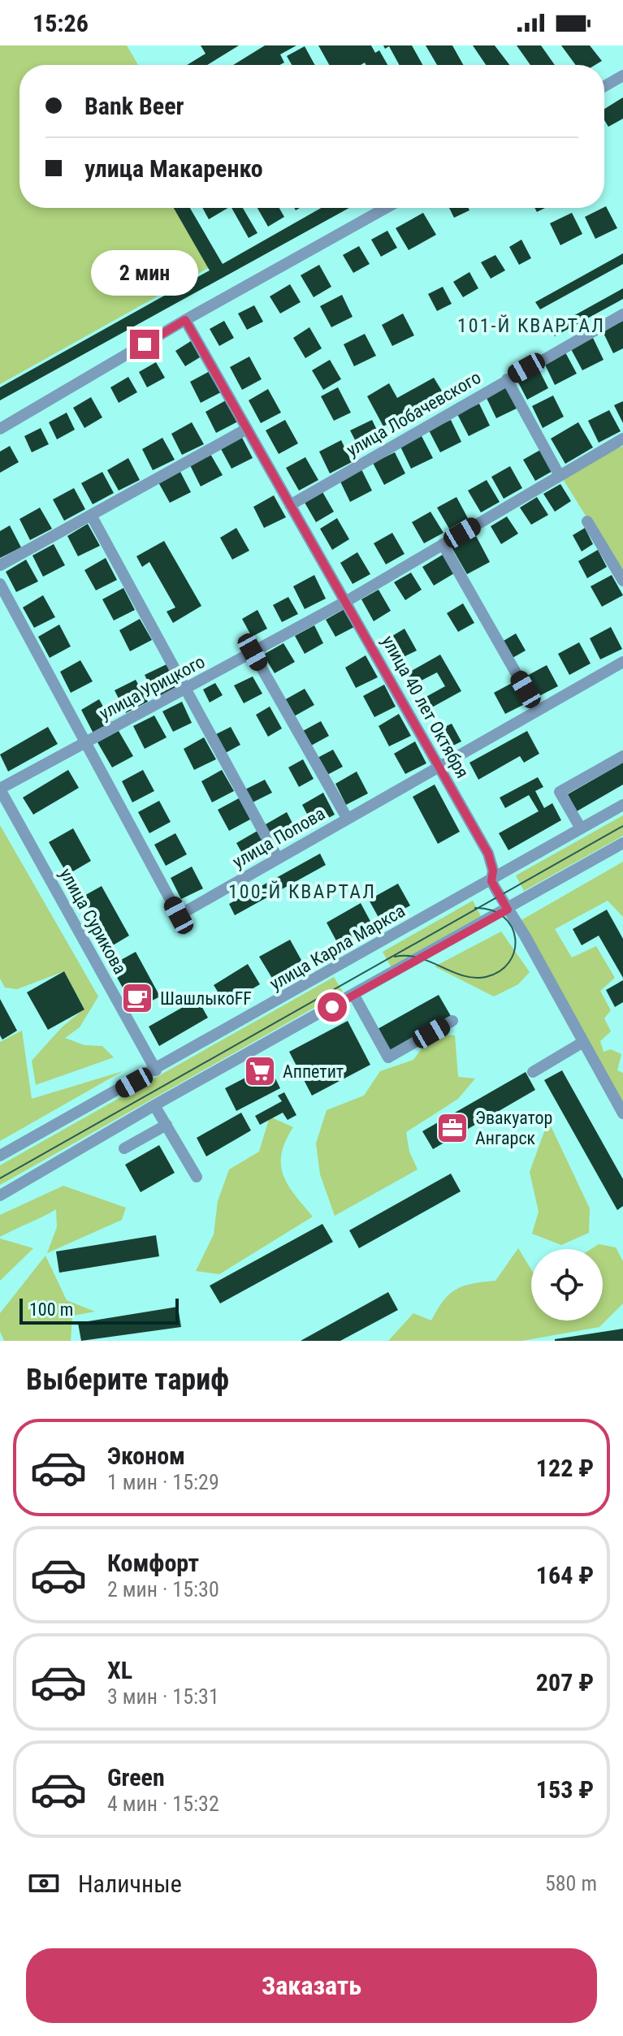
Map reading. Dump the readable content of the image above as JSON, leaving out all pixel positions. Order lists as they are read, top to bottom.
{
  "streets": {
    "street": [
      "улица Лобачевского",
      "улица Урицкого",
      "улица 40 лет Октября",
      "улица Попова",
      "улица Сурикова",
      "улица Карла Маркса"
    ]
  },
  "crossings": [
    ["улица Лобачевского", "улица 40 лет Октября"],
    ["улица Урицкого", "улица 40 лет Октября"],
    ["улица Урицкого", "улица Попова"],
    ["улица Урицкого", "улица Сурикова"],
    ["улица 40 лет Октября", "улица Попова"],
    ["улица 40 лет Октября", "улица Карла Маркса"],
    ["улица Сурикова", "улица Карла Маркса"]
  ],
  "districts": ["101-Й КВАРТАЛ", "100-Й КВАРТАЛ"],
  "places": {
    "cafe": ["ШашлыкoFF"],
    "supermarket": ["Аппетит"],
    "office": ["Эвакуатор Ангарск"]
  },
  "scale_bar": "100 m",
  "page": {
    "status": "15:26",
    "banner": ["Bank Beer", "улица Макаренко"],
    "bubble": "2 мин",
    "scale": "100 m",
    "heading": "Выберите тариф",
    "list": [
      {
        "name": "Эконом",
        "note": "1 мин · 15:29",
        "value": "122 ₽"
      },
      {
        "name": "Комфорт",
        "note": "2 мин · 15:30",
        "value": "164 ₽"
      },
      {
        "name": "XL",
        "note": "3 мин · 15:31",
        "value": "207 ₽"
      },
      {
        "name": "Green",
        "note": "4 мин · 15:32",
        "value": "153 ₽"
      }
    ],
    "pay": ["Наличные", "580 m"],
    "buttons": "Заказать"
  }
}
